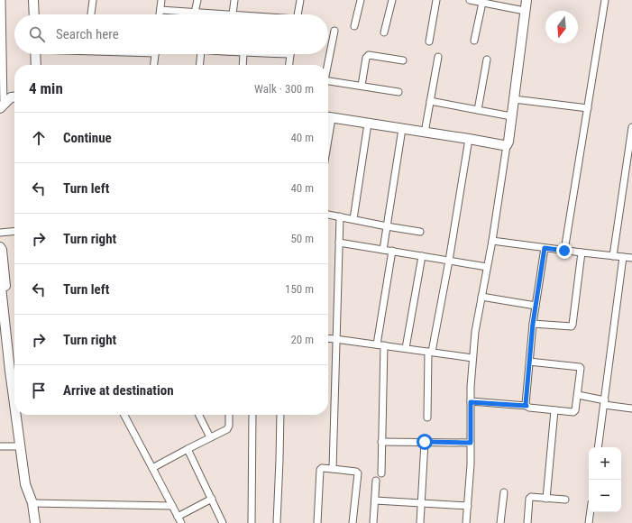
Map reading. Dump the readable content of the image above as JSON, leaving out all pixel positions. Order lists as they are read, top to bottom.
{
  "north": "bottom",
  "page": {
    "search": "Search here",
    "heading": ["4 min", "Walk · 300 m"],
    "list": [
      ["Continue", "40 m"],
      ["Turn left", "40 m"],
      ["Turn right", "50 m"],
      ["Turn left", "150 m"],
      ["Turn right", "20 m"],
      "Arrive at destination"
    ],
    "map_buttons": ["+", "−"]
  }
}
